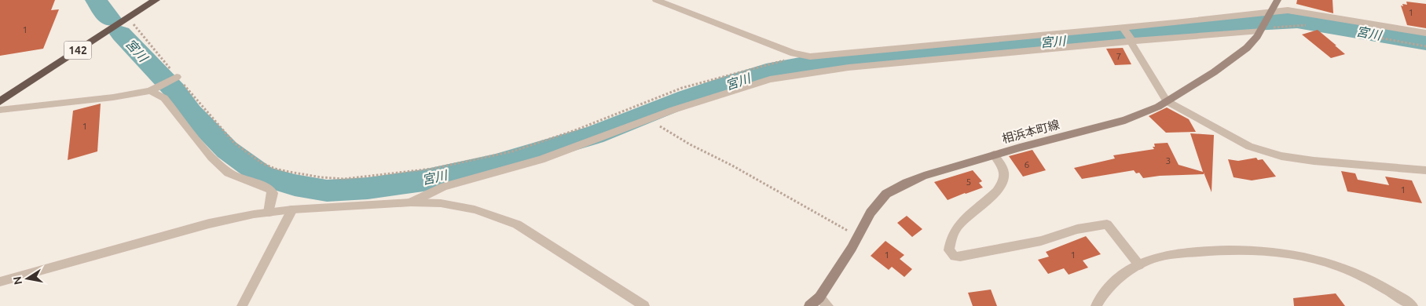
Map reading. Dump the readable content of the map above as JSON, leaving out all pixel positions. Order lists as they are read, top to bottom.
{
  "streets": {
    "highway": ["142"],
    "main road": ["相浜本町線"]
  },
  "water": ["宮川"],
  "house_numbers": [
    "1",
    "1",
    "7",
    "1",
    "3",
    "6",
    "5",
    "1",
    "1",
    "1"
  ],
  "north": "left"
}
